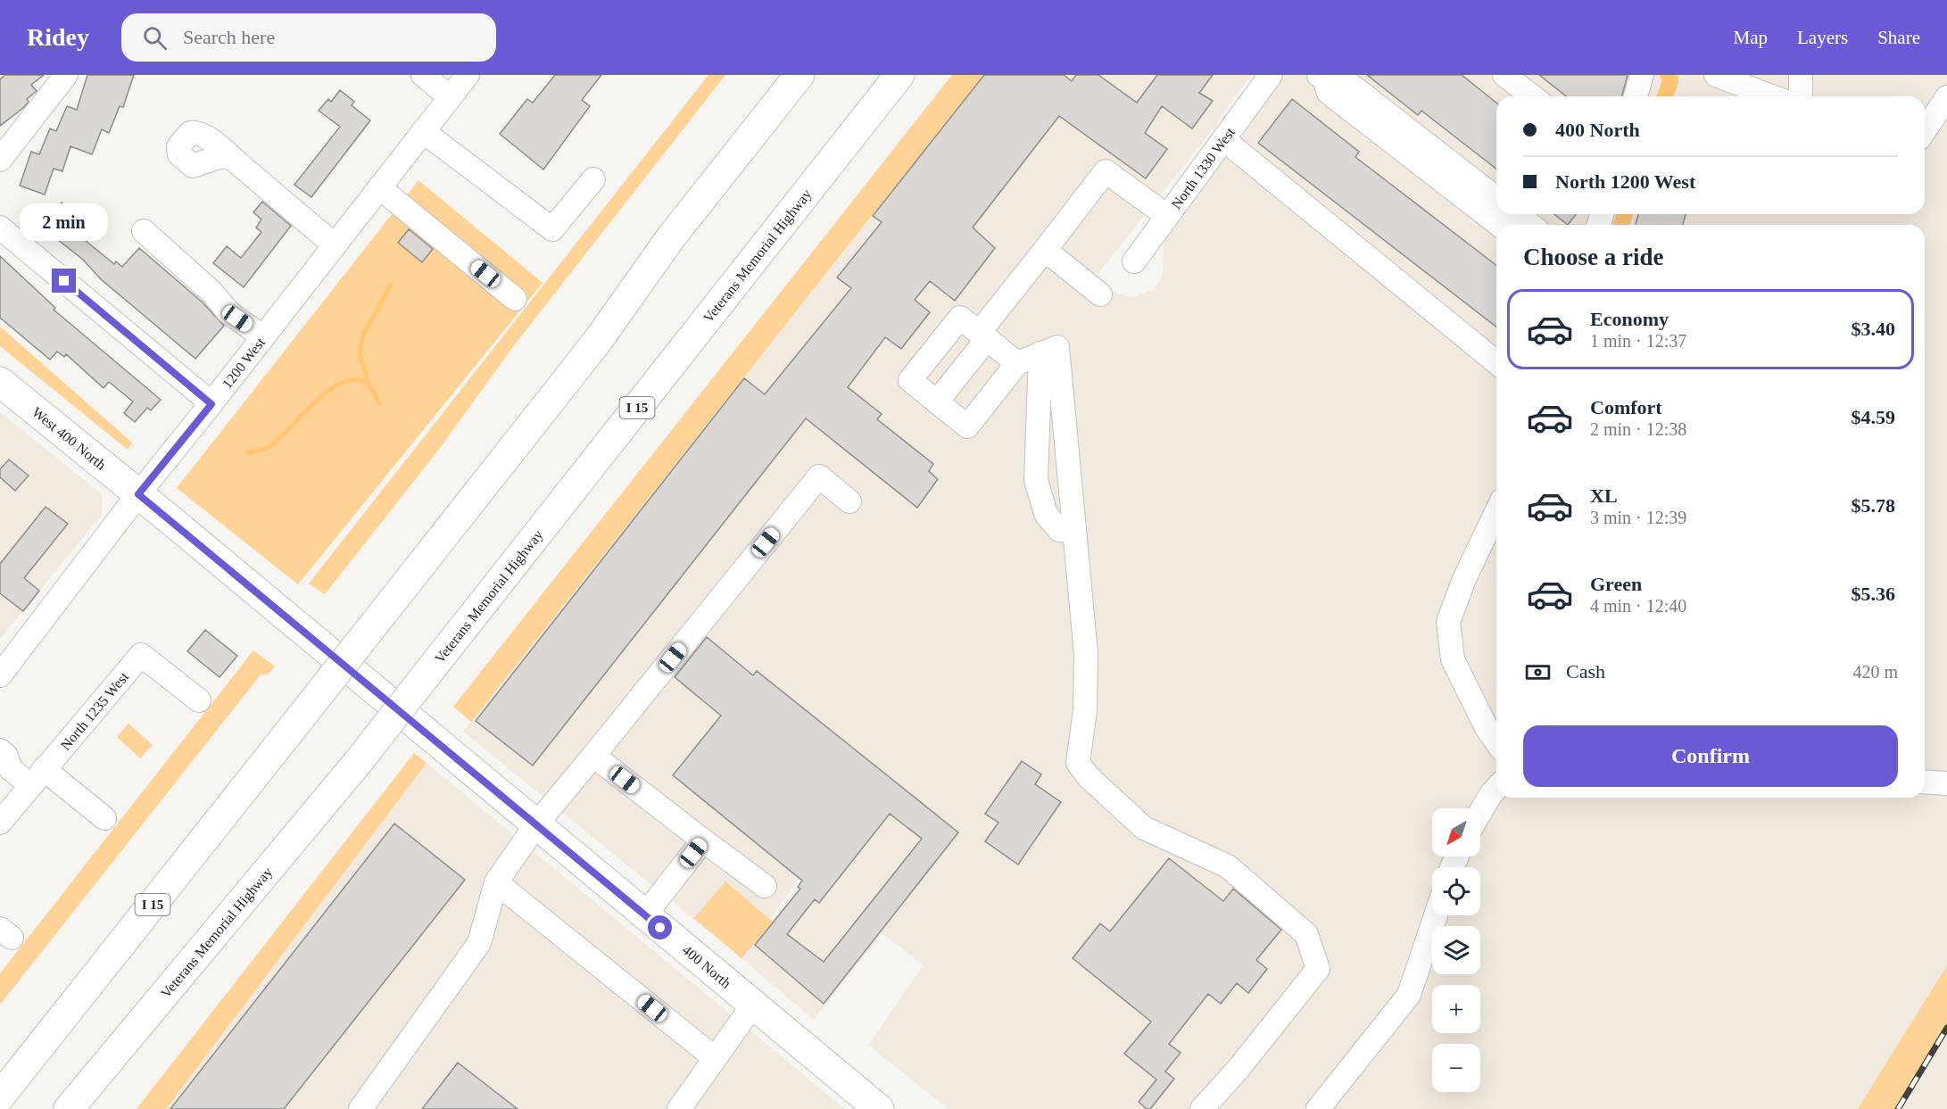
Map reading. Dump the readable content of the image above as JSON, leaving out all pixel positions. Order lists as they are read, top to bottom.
{
  "streets": {
    "main road": [
      "Veterans Memorial Highway",
      "I 15",
      "West 400 North",
      "400 North"
    ],
    "street": ["North 1330 West", "1200 West", "North 1235 West"]
  },
  "crossings": [
    ["1200 West", "West 400 North"],
    ["1200 West", "400 North"],
    ["West 400 North", "400 North"]
  ],
  "north": "bottom left",
  "page": {
    "header": "Ridey",
    "search": "Search here",
    "nav": ["Map", "Layers", "Share"],
    "banner": ["400 North", "North 1200 West"],
    "bubble": "2 min",
    "heading": "Choose a ride",
    "list": [
      {
        "name": "Economy",
        "note": "1 min · 12:37",
        "value": "$3.40"
      },
      {
        "name": "Comfort",
        "note": "2 min · 12:38",
        "value": "$4.59"
      },
      {
        "name": "XL",
        "note": "3 min · 12:39",
        "value": "$5.78"
      },
      {
        "name": "Green",
        "note": "4 min · 12:40",
        "value": "$5.36"
      }
    ],
    "pay": ["Cash", "420 m"],
    "buttons": "Confirm",
    "map_buttons": ["+", "−"]
  }
}
